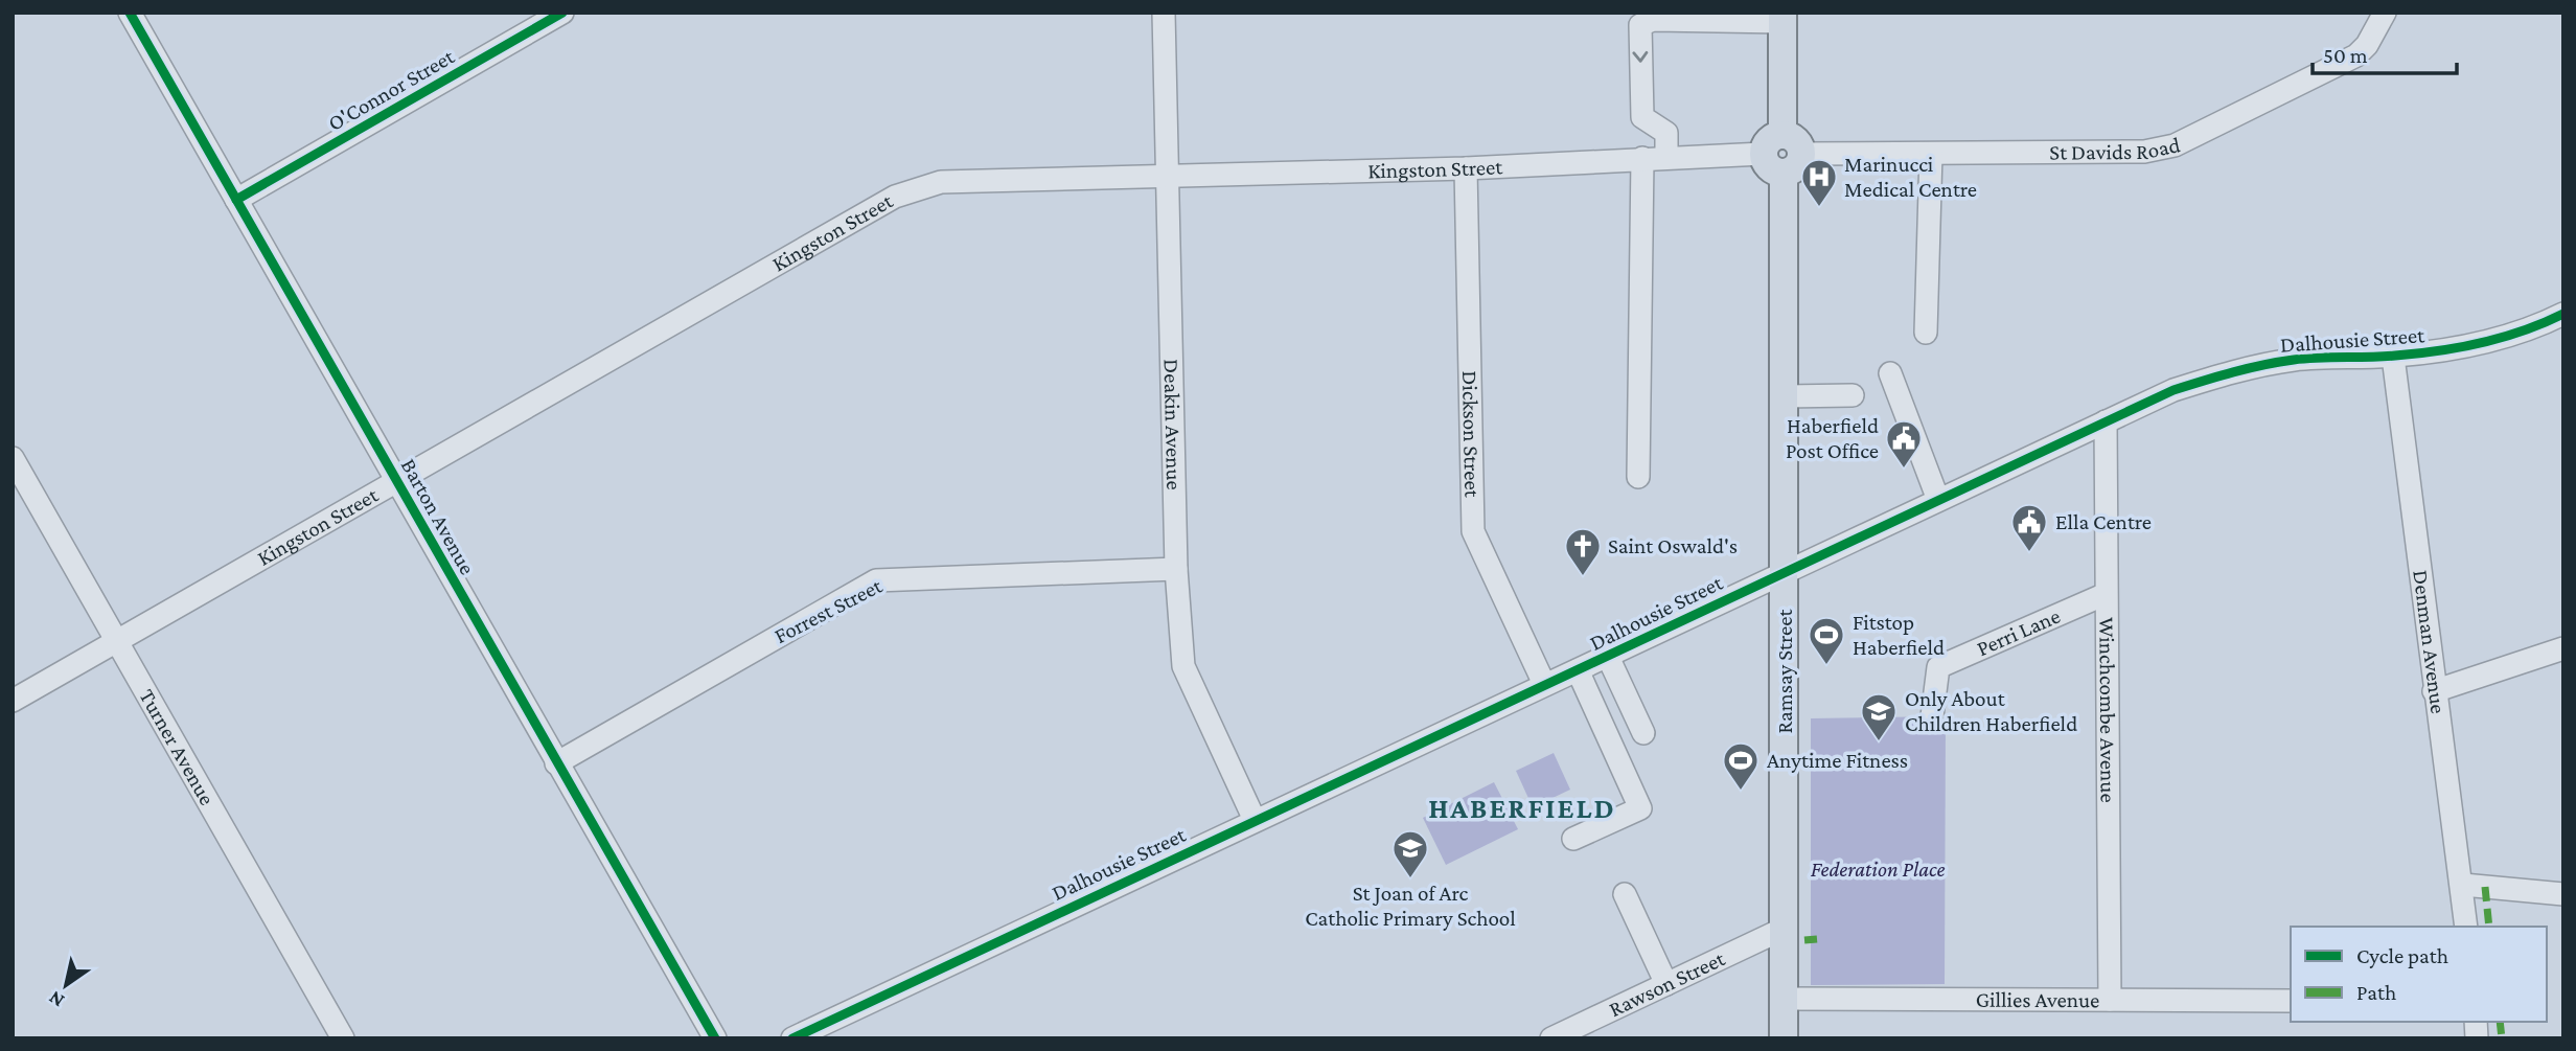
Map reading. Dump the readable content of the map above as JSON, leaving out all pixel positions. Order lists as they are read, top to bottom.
{
  "streets": {
    "main road": ["Ramsay Street"],
    "street": [
      "O'Connor Street",
      "St Davids Road",
      "Kingston Street",
      "Dalhousie Street",
      "Deakin Avenue",
      "Dickson Street",
      "Barton Avenue",
      "Forrest Street",
      "Perri Lane",
      "Denman Avenue",
      "Winchcombe Avenue",
      "Turner Avenue",
      "Rawson Street",
      "Gillies Avenue"
    ]
  },
  "crossings": [
    ["O'Connor Street", "Barton Avenue"],
    ["St Davids Road", "Kingston Street"],
    ["St Davids Road", "Ramsay Street"],
    ["Kingston Street", "Deakin Avenue"],
    ["Kingston Street", "Dickson Street"],
    ["Kingston Street", "Barton Avenue"],
    ["Kingston Street", "Ramsay Street"],
    ["Kingston Street", "Turner Avenue"],
    ["Dalhousie Street", "Deakin Avenue"],
    ["Dalhousie Street", "Dickson Street"],
    ["Dalhousie Street", "Denman Avenue"],
    ["Dalhousie Street", "Ramsay Street"],
    ["Dalhousie Street", "Winchcombe Avenue"],
    ["Deakin Avenue", "Forrest Street"],
    ["Barton Avenue", "Forrest Street"],
    ["Perri Lane", "Winchcombe Avenue"],
    ["Ramsay Street", "Rawson Street"],
    ["Ramsay Street", "Gillies Avenue"],
    ["Winchcombe Avenue", "Gillies Avenue"]
  ],
  "districts": ["HABERFIELD"],
  "parks": ["Federation Place"],
  "places": {
    "hospital": ["Marinucci Medical Centre"],
    "public building": ["Haberfield Post Office", "Ella Centre"],
    "church": ["Saint Oswald's"],
    "sports": ["Fitstop Haberfield", "Anytime Fitness"],
    "school or university": ["Only About Children Haberfield", "St Joan of Arc Catholic Primary School"]
  },
  "legend": ["Cycle path", "Path"],
  "scale_bar": "50 m",
  "north": "bottom left"
}
